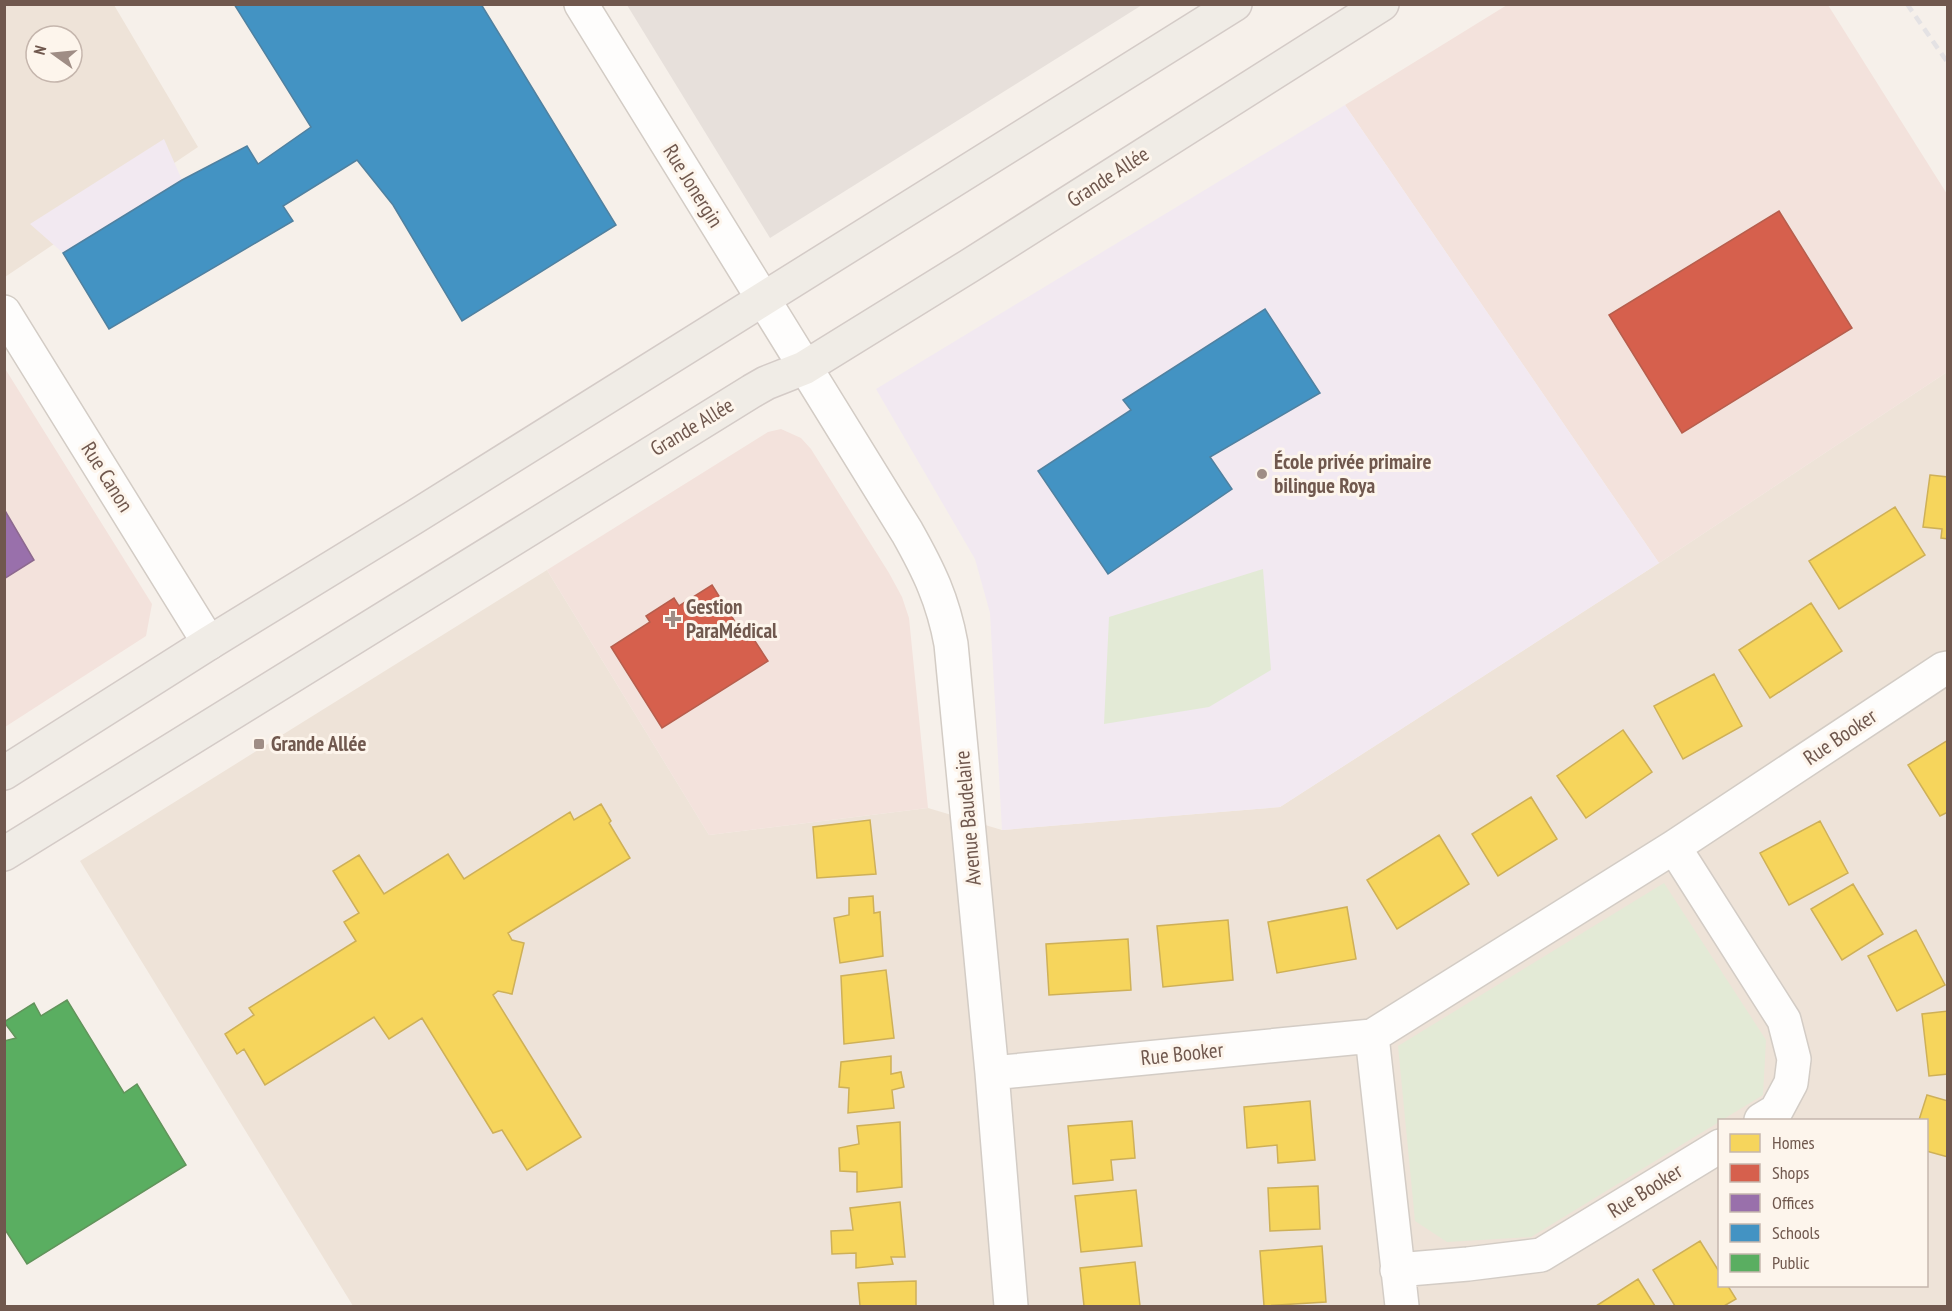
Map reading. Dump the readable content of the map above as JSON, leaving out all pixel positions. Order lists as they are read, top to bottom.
{
  "streets": {
    "main road": ["Grande Allée"],
    "street": [
      "Rue Jonergin",
      "Rue Canon",
      "Rue Booker",
      "Avenue Baudelaire"
    ]
  },
  "crossings": [
    ["Grande Allée", "Rue Jonergin"],
    ["Grande Allée", "Avenue Baudelaire"],
    ["Rue Jonergin", "Avenue Baudelaire"],
    ["Rue Booker", "Avenue Baudelaire"]
  ],
  "places": {
    "other": ["École privée primaire bilingue Roya"],
    "health": ["Gestion ParaMédical"],
    "transit": ["Grande Allée"]
  },
  "legend": [
    "Homes",
    "Shops",
    "Offices",
    "Schools",
    "Public"
  ],
  "north": "left"
}
